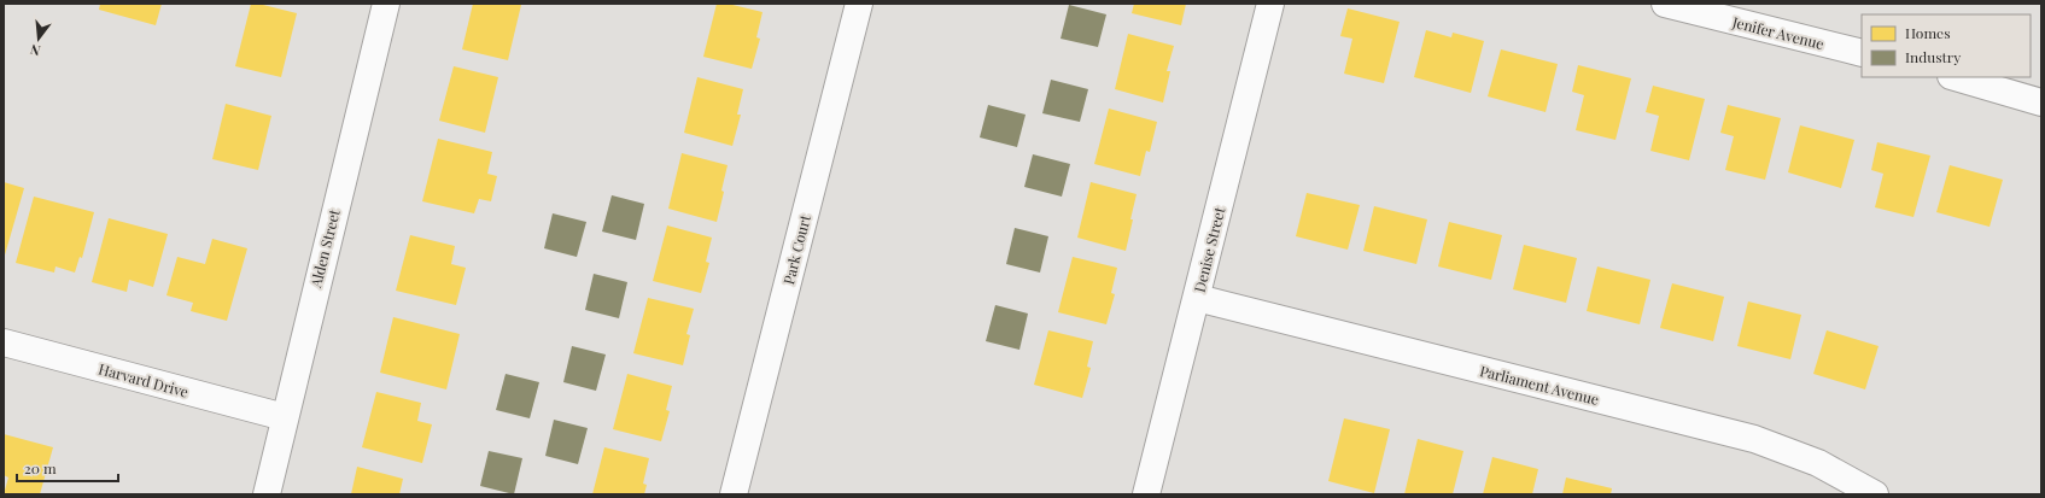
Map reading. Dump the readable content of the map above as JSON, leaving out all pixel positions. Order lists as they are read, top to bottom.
{
  "streets": {
    "street": [
      "Jenifer Avenue",
      "Alden Street",
      "Park Court",
      "Denise Street",
      "Harvard Drive",
      "Parliament Avenue"
    ]
  },
  "crossings": [
    ["Alden Street", "Harvard Drive"],
    ["Denise Street", "Parliament Avenue"]
  ],
  "legend": ["Homes", "Industry"],
  "scale_bar": "20 m",
  "north": "bottom"
}
